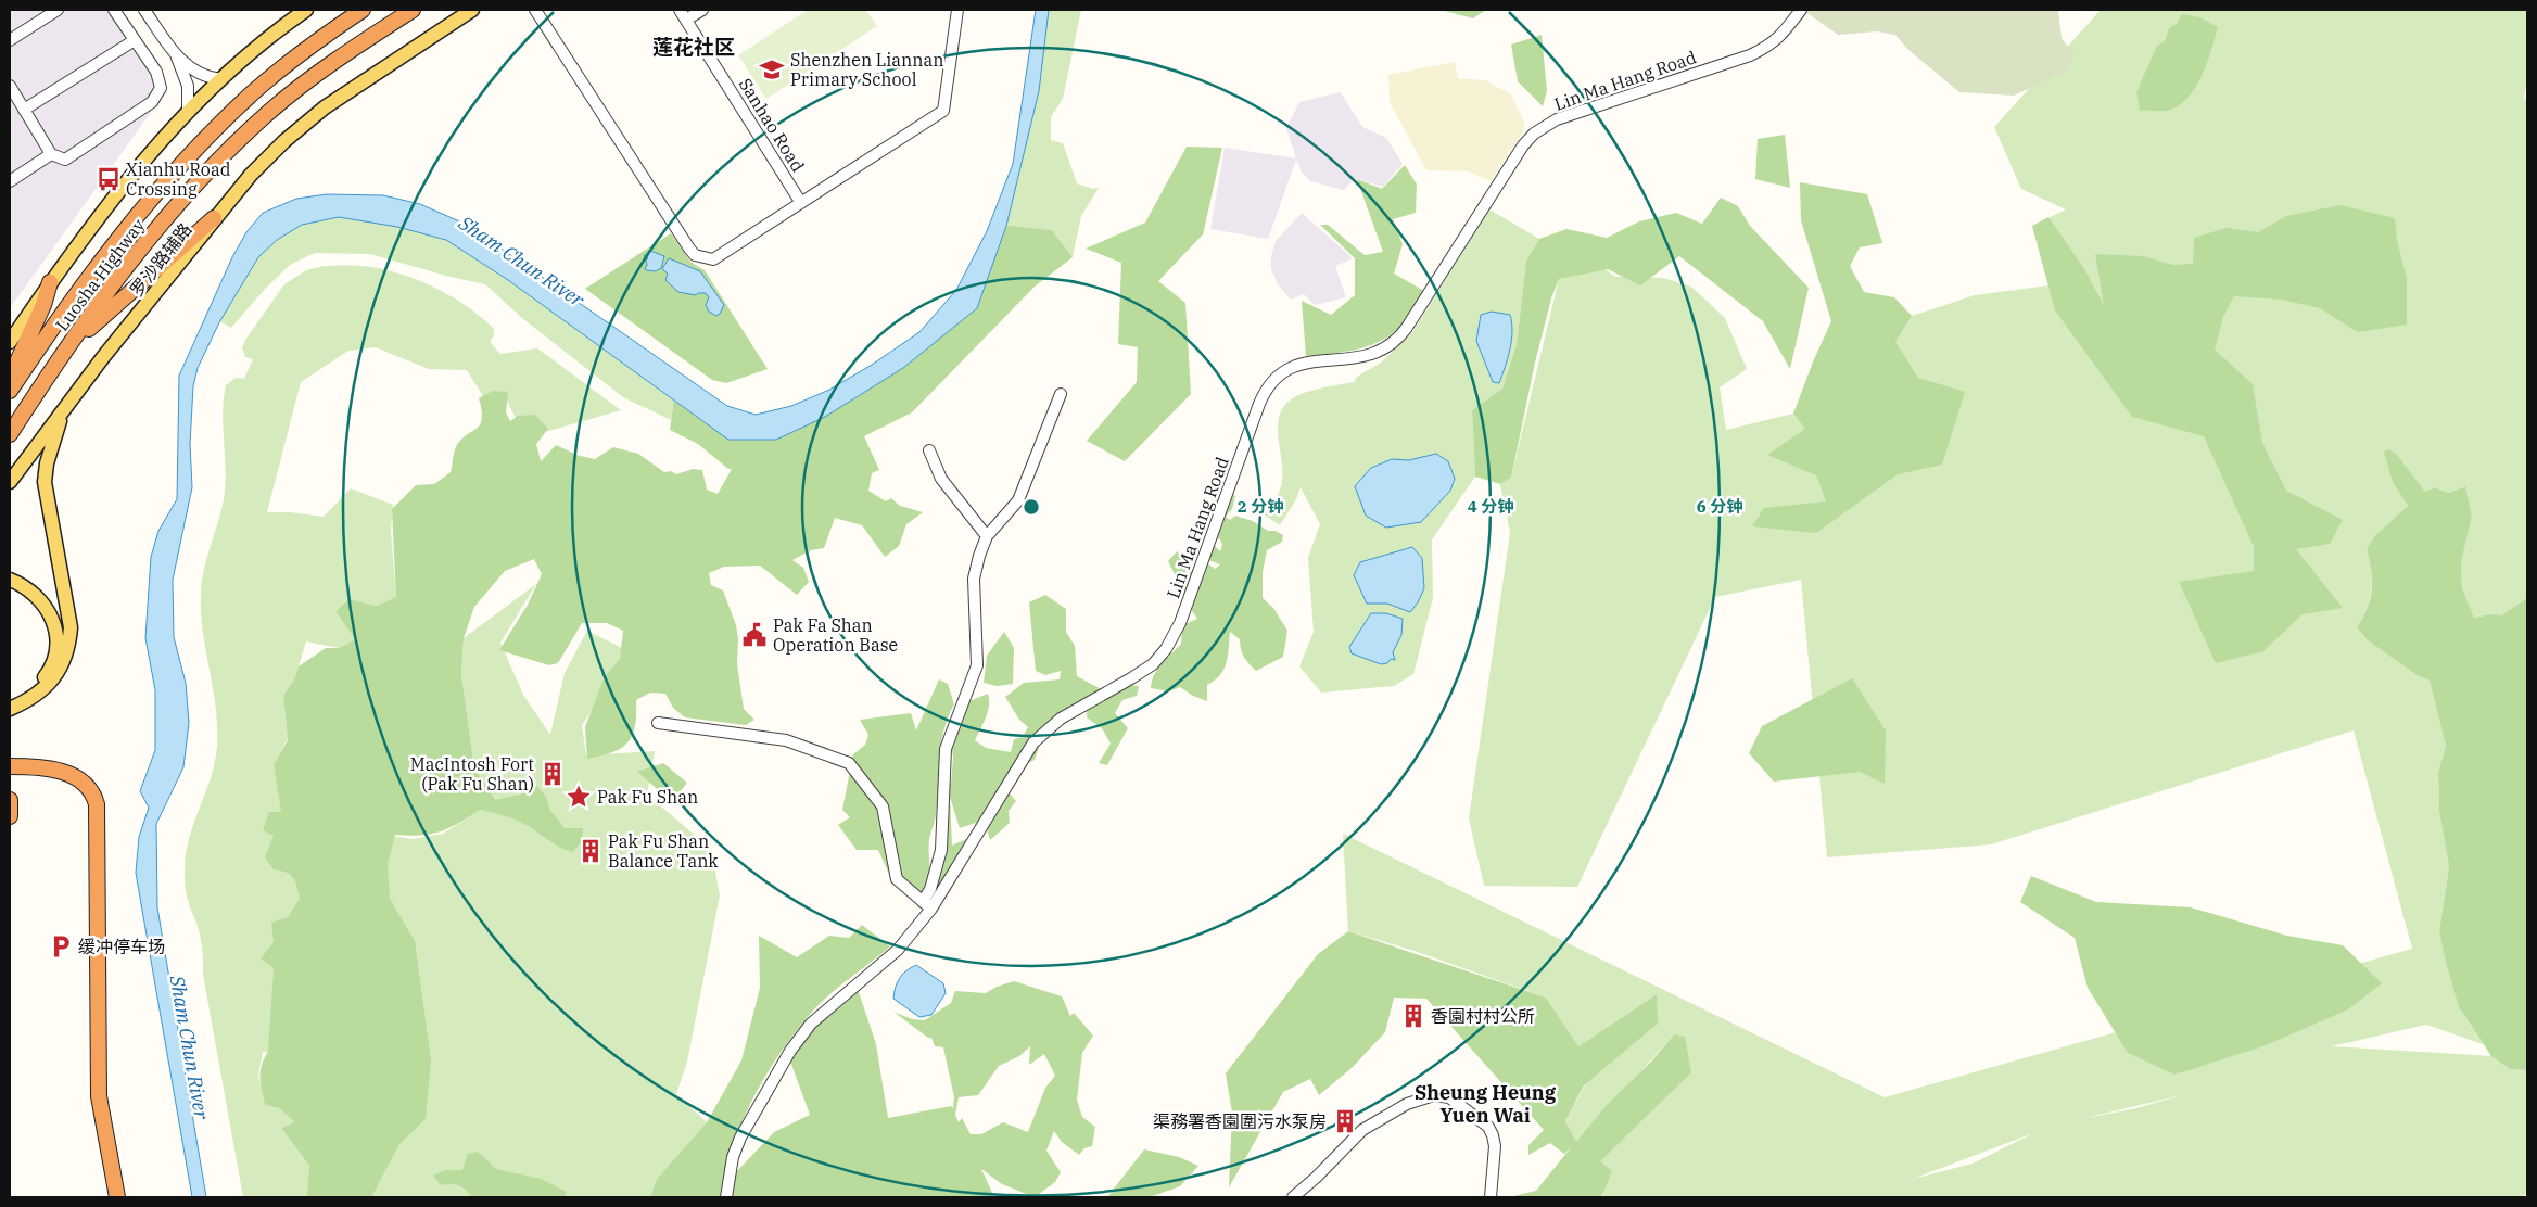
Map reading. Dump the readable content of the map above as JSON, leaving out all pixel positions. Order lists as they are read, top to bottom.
{
  "streets": {
    "highway": ["Luosha Highway"],
    "main road": ["罗沙路辅路"],
    "street": ["Lin Ma Hang Road", "Sanhao Road"]
  },
  "districts": ["莲花社区", "Sheung Heung Yuen Wai"],
  "water": ["Sham Chun River"],
  "places": {
    "school or university": ["Shenzhen Liannan Primary School"],
    "bus stop": ["Xianhu Road Crossing"],
    "public building": ["Pak Fa Shan Operation Base"],
    "building": [
      "MacIntosh Fort (Pak Fu Shan)",
      "Pak Fu Shan Balance Tank",
      "香園村村公所",
      "渠務署香園圍污水泵房"
    ],
    "place": ["Pak Fu Shan"],
    "parking": ["缓冲停车场"]
  },
  "rings": ["2 分钟", "4 分钟", "6 分钟"]
}
